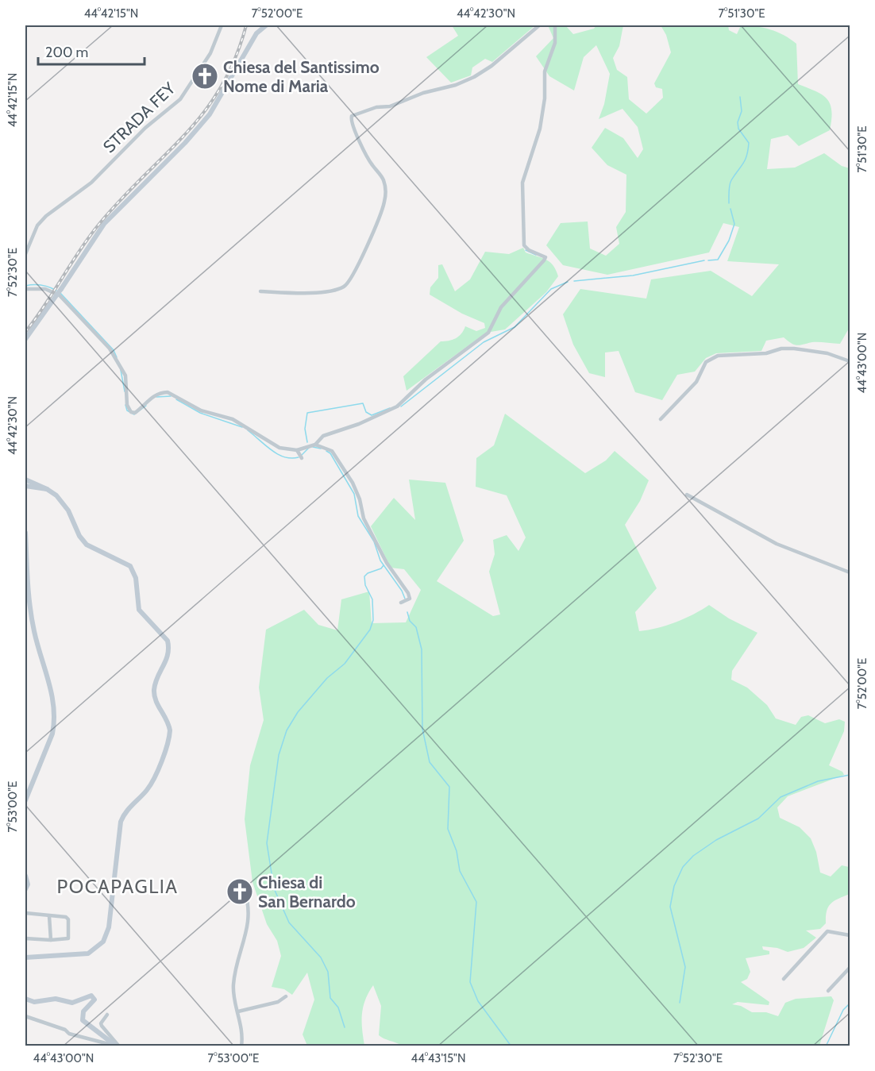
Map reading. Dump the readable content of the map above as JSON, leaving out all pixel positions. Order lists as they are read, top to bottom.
{
  "streets": {
    "street": ["STRADA FEY"]
  },
  "districts": ["POCAPAGLIA"],
  "places": {
    "church": ["Chiesa del Santissimo Nome di Maria", "Chiesa di San Bernardo"]
  },
  "scale_bar": "200 m",
  "coordinates": [
    "44°42'15\"N",
    "7°52'00\"E",
    "44°42'30\"N",
    "7°51'30\"E",
    "7°52'30\"E",
    "44°43'00\"N",
    "7°53'00\"E",
    "44°43'15\"N"
  ]
}
